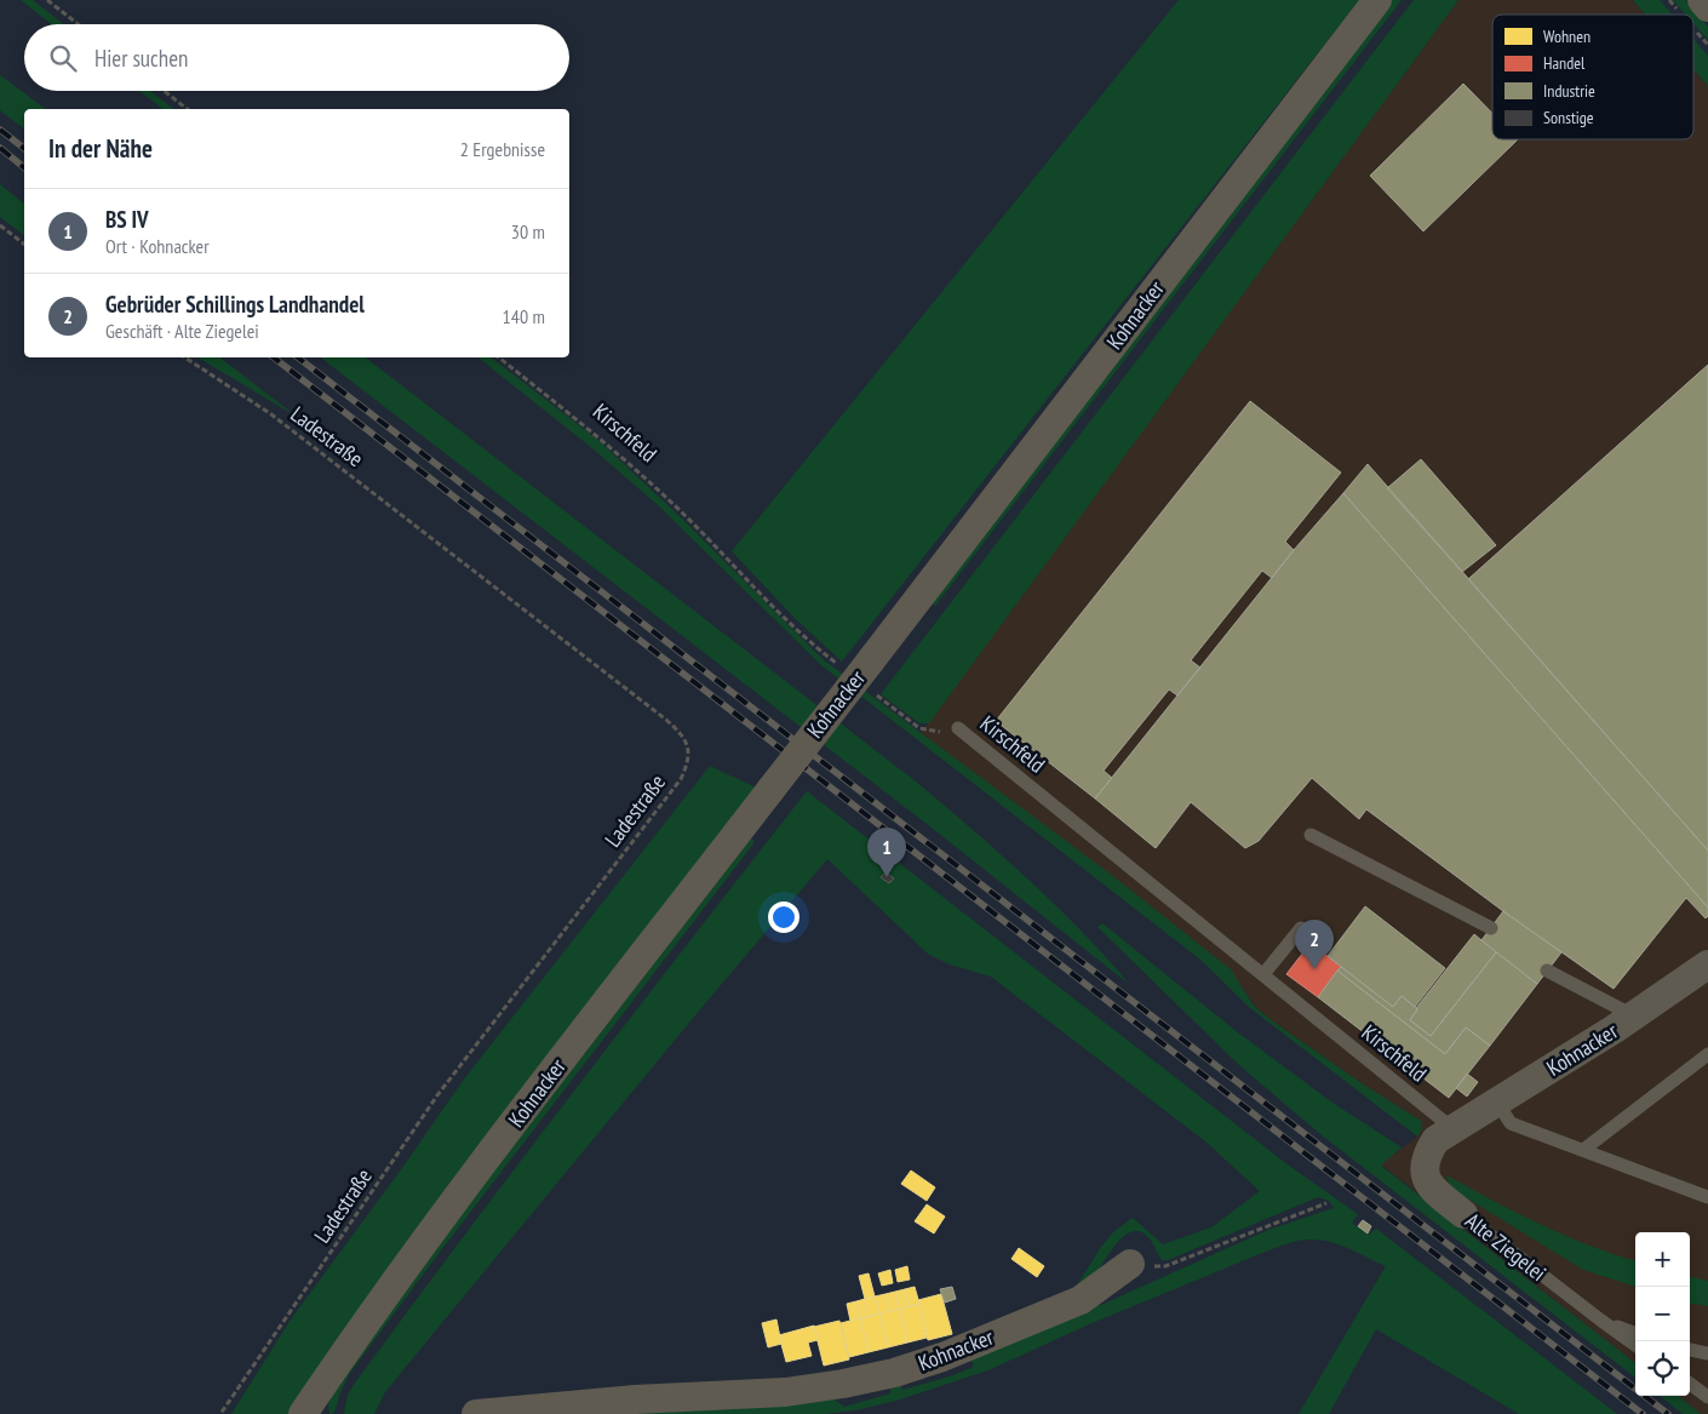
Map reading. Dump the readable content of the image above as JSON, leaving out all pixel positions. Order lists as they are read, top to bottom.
{
  "streets": {
    "street": ["Kohnacker", "Alte Ziegelei"],
    "lane": ["Kirschfeld"],
    "path": ["Ladestraße"]
  },
  "crossings": [
    ["Kohnacker", "Kirschfeld"],
    ["Kohnacker", "Alte Ziegelei"],
    ["Kirschfeld", "Alte Ziegelei"]
  ],
  "legend": [
    "Wohnen",
    "Handel",
    "Industrie",
    "Sonstige"
  ],
  "page": {
    "search": "Hier suchen",
    "heading": ["In der Nähe", "2 Ergebnisse"],
    "list": [
      {
        "mark": "1",
        "name": "BS IV",
        "note": "Ort · Kohnacker",
        "value": "30 m"
      },
      {
        "mark": "2",
        "name": "Gebrüder Schillings Landhandel",
        "note": "Geschäft · Alte Ziegelei",
        "value": "140 m"
      }
    ],
    "pins": ["1", "2"],
    "map_buttons": ["+", "−"]
  }
}
